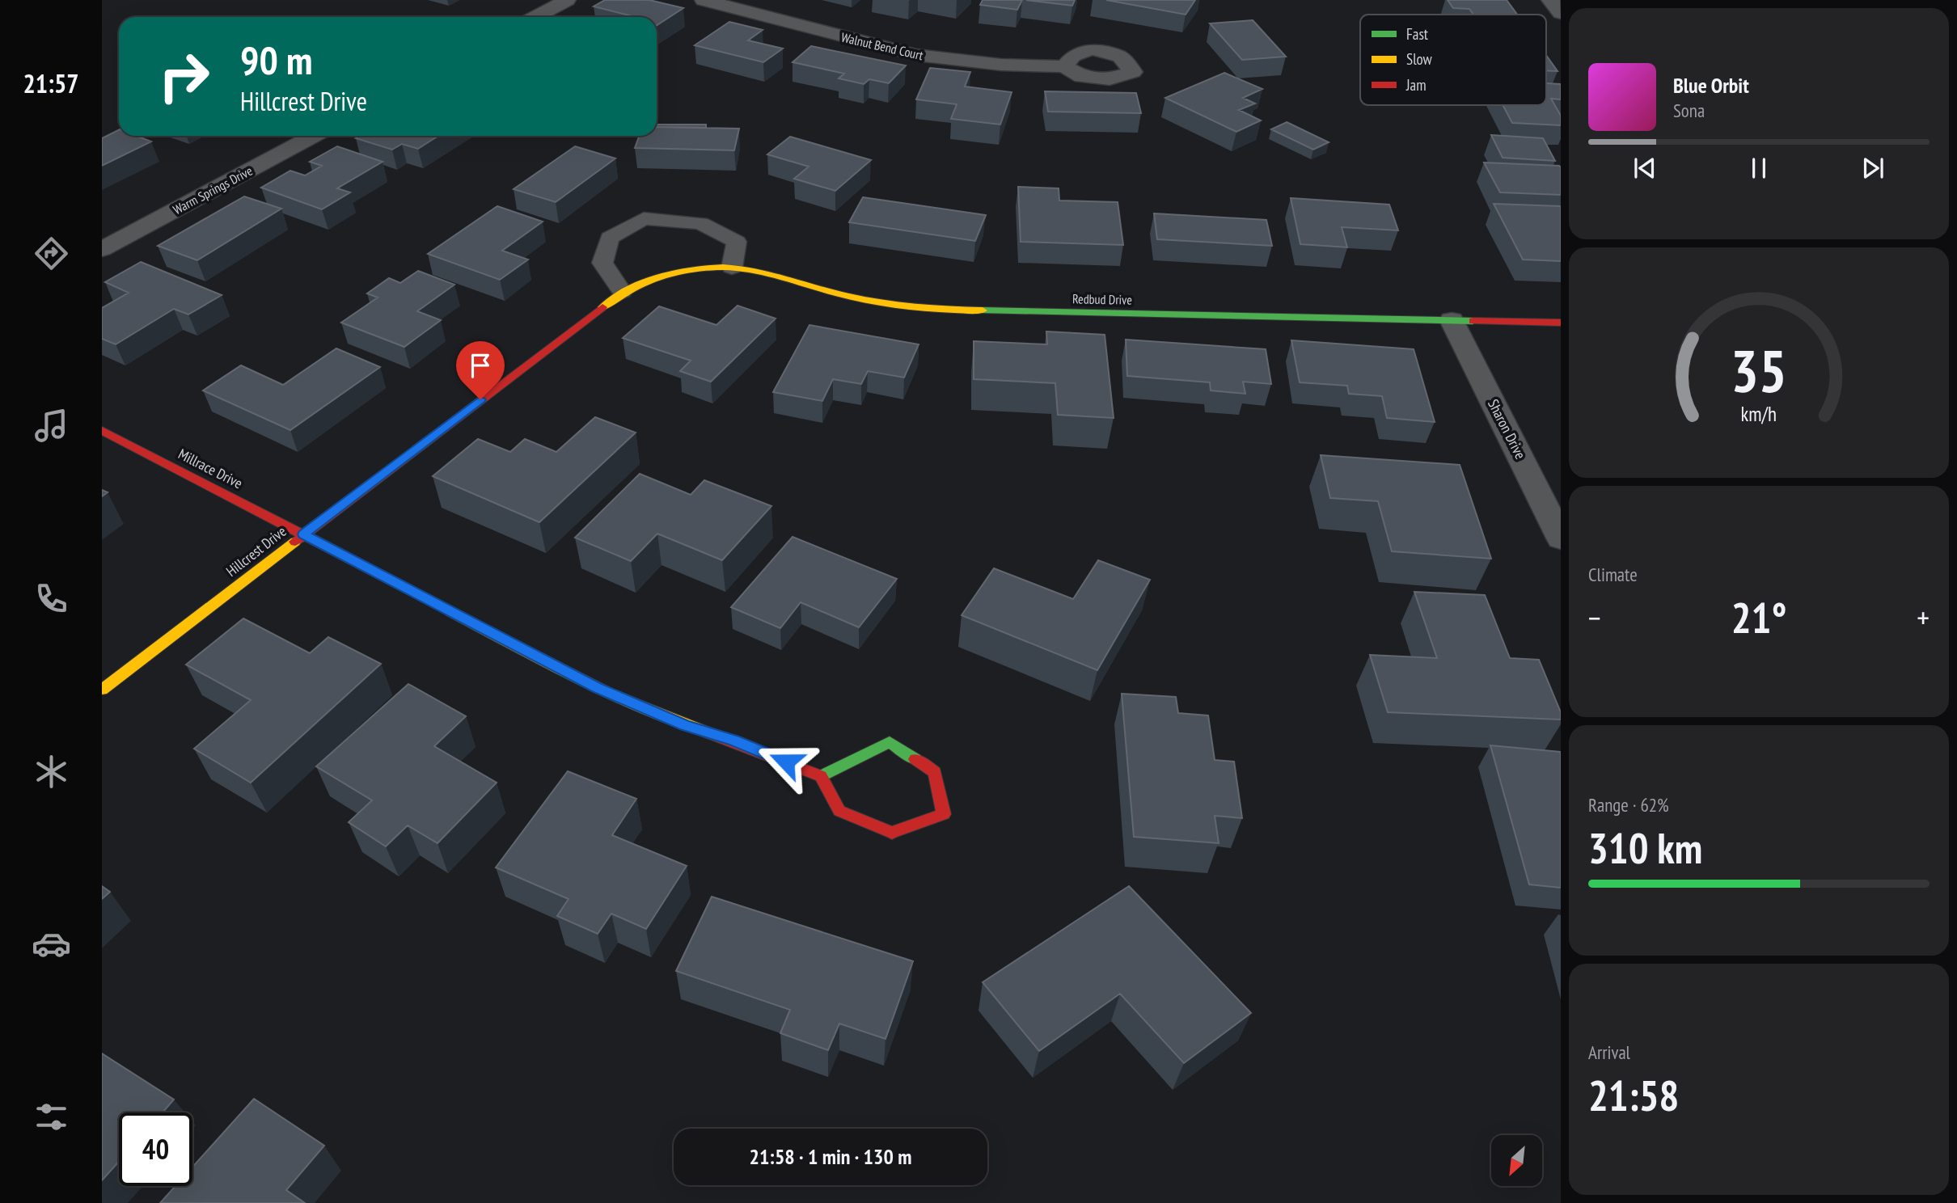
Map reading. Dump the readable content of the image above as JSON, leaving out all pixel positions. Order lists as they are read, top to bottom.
{
  "streets": {
    "street": [
      "Walnut Bend Court",
      "Warm Springs Drive",
      "Redbud Drive",
      "Sharon Drive",
      "Millrace Drive",
      "Hillcrest Drive"
    ]
  },
  "crossings": [
    ["Redbud Drive", "Sharon Drive"],
    ["Redbud Drive", "Hillcrest Drive"],
    ["Millrace Drive", "Hillcrest Drive"]
  ],
  "legend": ["Fast", "Slow", "Jam"],
  "north": "bottom left",
  "page": {
    "tabs": "21:57",
    "turn": ["90 m", "Hillcrest Drive"],
    "song": ["Blue Orbit", "Sona"],
    "tile": [
      "Climate",
      ["Range · 62%", "310 km"],
      ["Arrival", "21:58"]
    ],
    "heat": ["−", "21°", "+"],
    "limit": "40",
    "trip": "21:58 · 1 min · 130 m",
    "gauge": ["35", "km/h"]
  }
}
